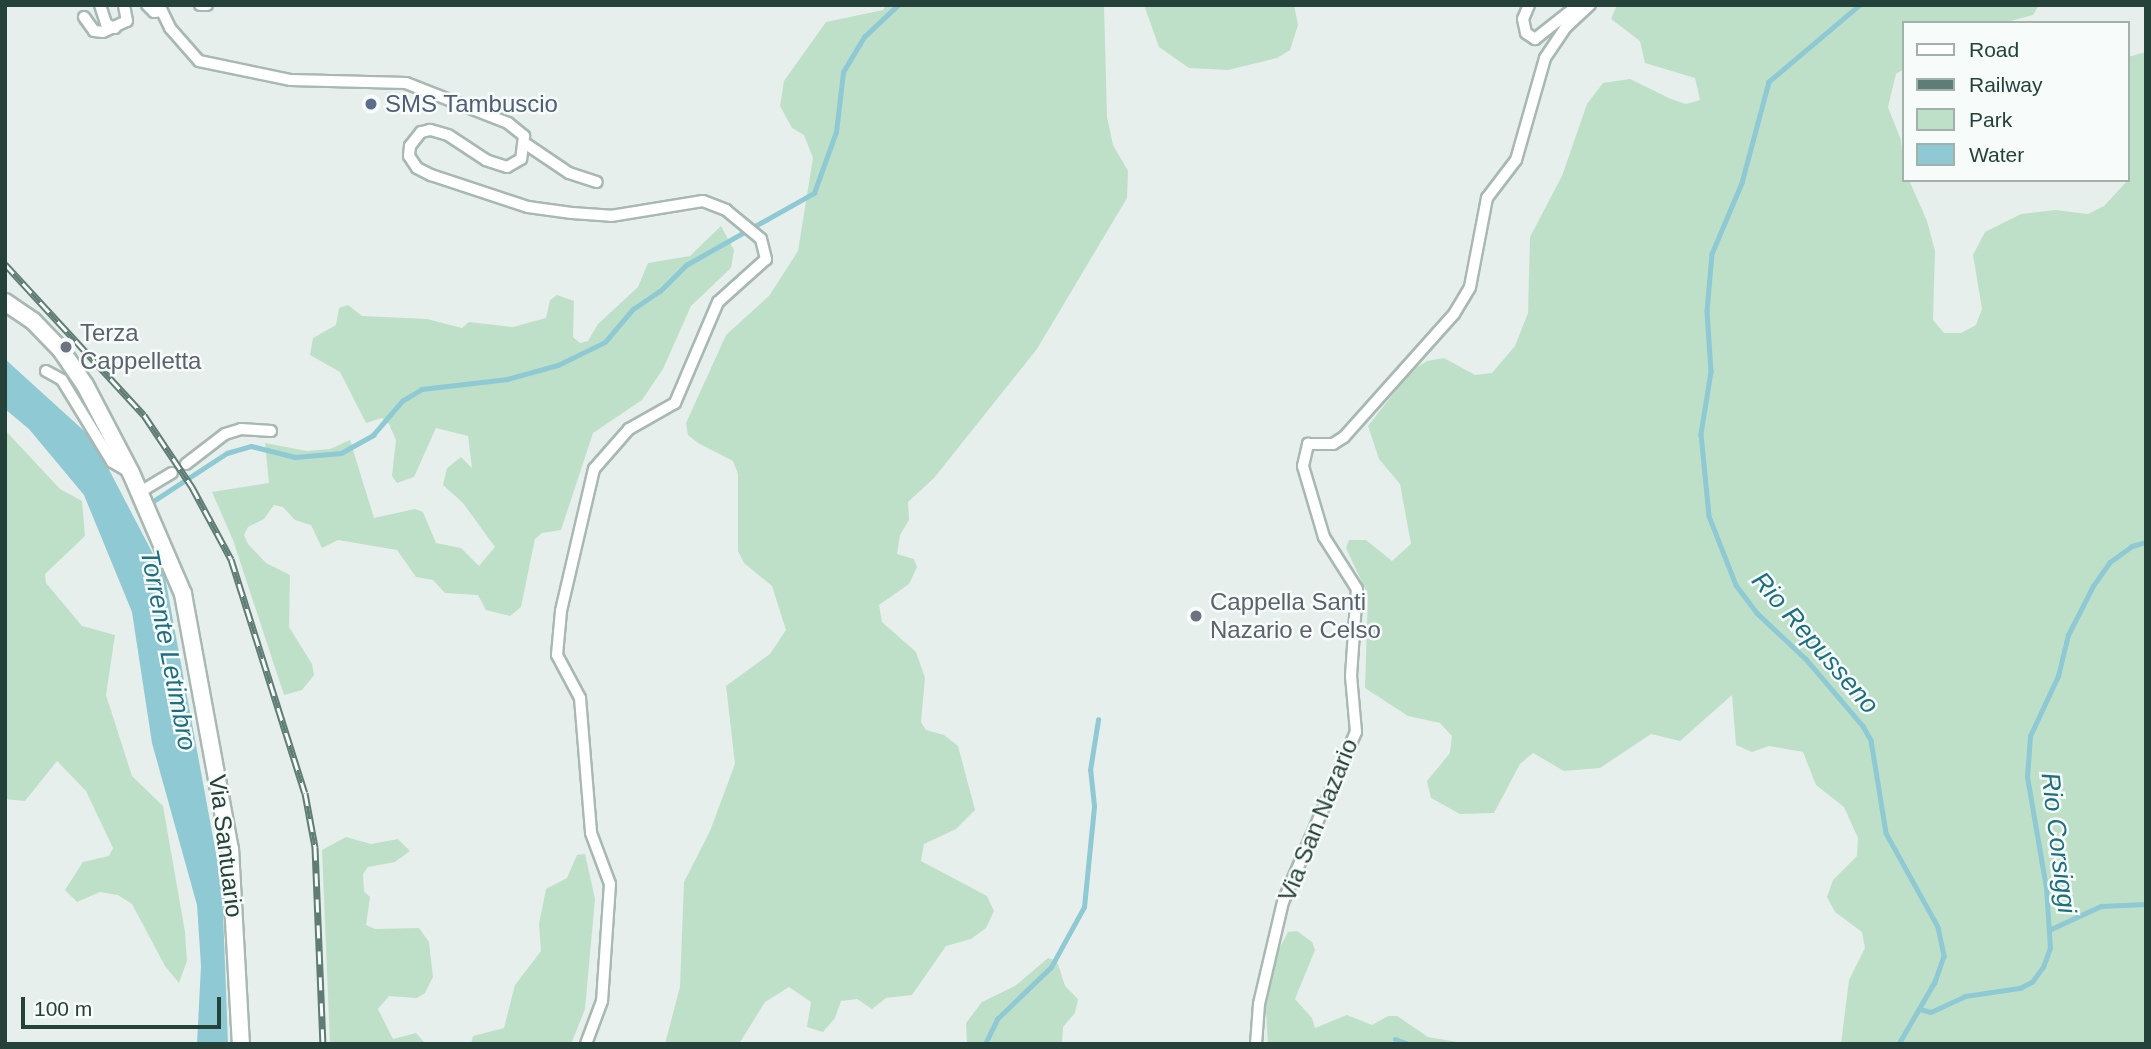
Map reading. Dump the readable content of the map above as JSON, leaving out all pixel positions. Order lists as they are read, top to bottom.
{
  "streets": {
    "main road": ["Via Santuario"],
    "street": ["Via San Nazario"]
  },
  "water": ["Rio Repusseno", "Torrente Letimbro", "Rio Corsiggi"],
  "places": ["SMS Tambuscio", "Terza Cappelletta", "Cappella Santi Nazario e Celso"],
  "legend": [
    "Road",
    "Railway",
    "Park",
    "Water"
  ],
  "scale_bar": "100 m"
}
